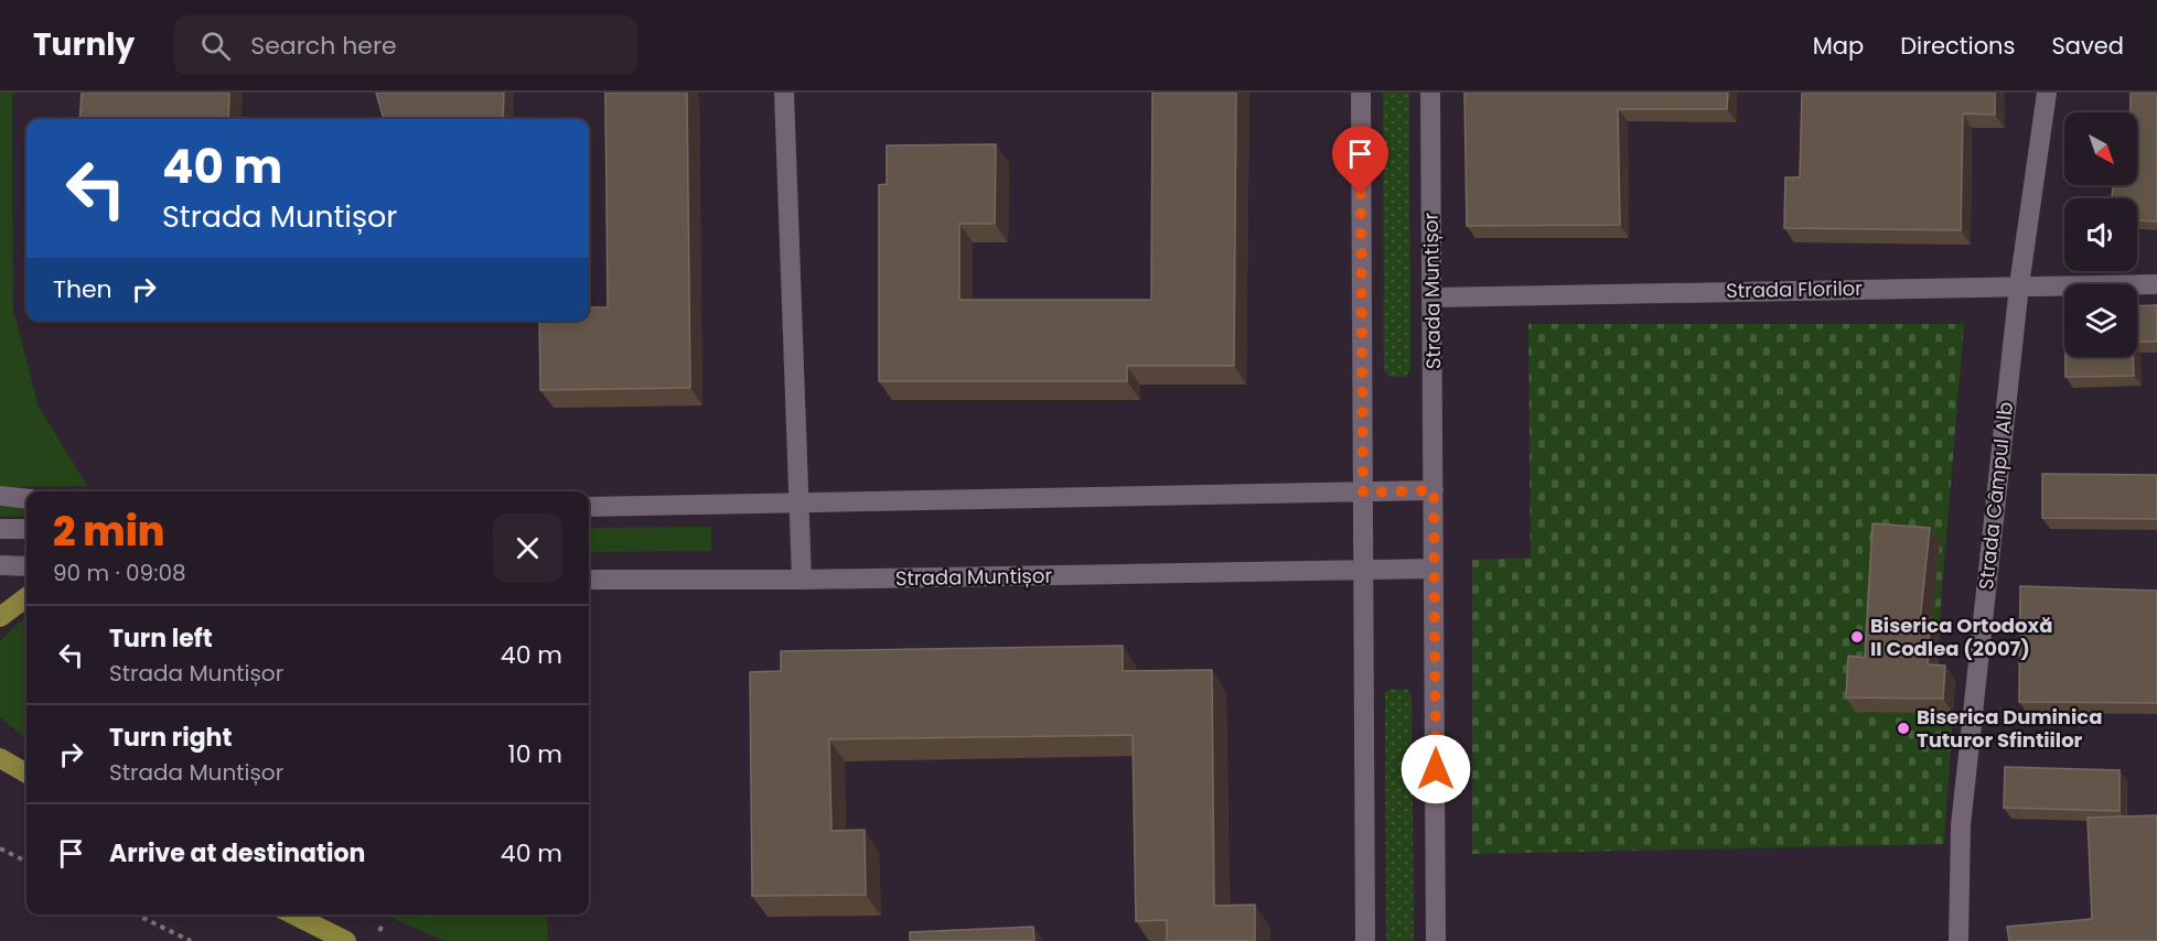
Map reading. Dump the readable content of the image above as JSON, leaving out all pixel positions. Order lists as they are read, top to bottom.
{
  "streets": {
    "street": ["Strada Florilor", "Strada Muntișor", "Strada Câmpul Alb"]
  },
  "crossings": [
    ["Strada Florilor", "Strada Muntișor"],
    ["Strada Florilor", "Strada Câmpul Alb"]
  ],
  "places": ["Biserica Ortodoxă II Codlea (2007)", "Biserica Duminica Tuturor Sfintiilor"],
  "north": "bottom right",
  "page": {
    "header": "Turnly",
    "search": "Search here",
    "nav": ["Map", "Directions", "Saved"],
    "turn": ["40 m", "Strada Muntișor"],
    "then": "Then",
    "heading": ["2 min", "90 m · 09:08"],
    "list": [
      {
        "name": "Turn left",
        "note": "Strada Muntișor",
        "value": "40 m"
      },
      {
        "name": "Turn right",
        "note": "Strada Muntișor",
        "value": "10 m"
      },
      {
        "name": "Arrive at destination",
        "value": "40 m"
      }
    ]
  }
}
